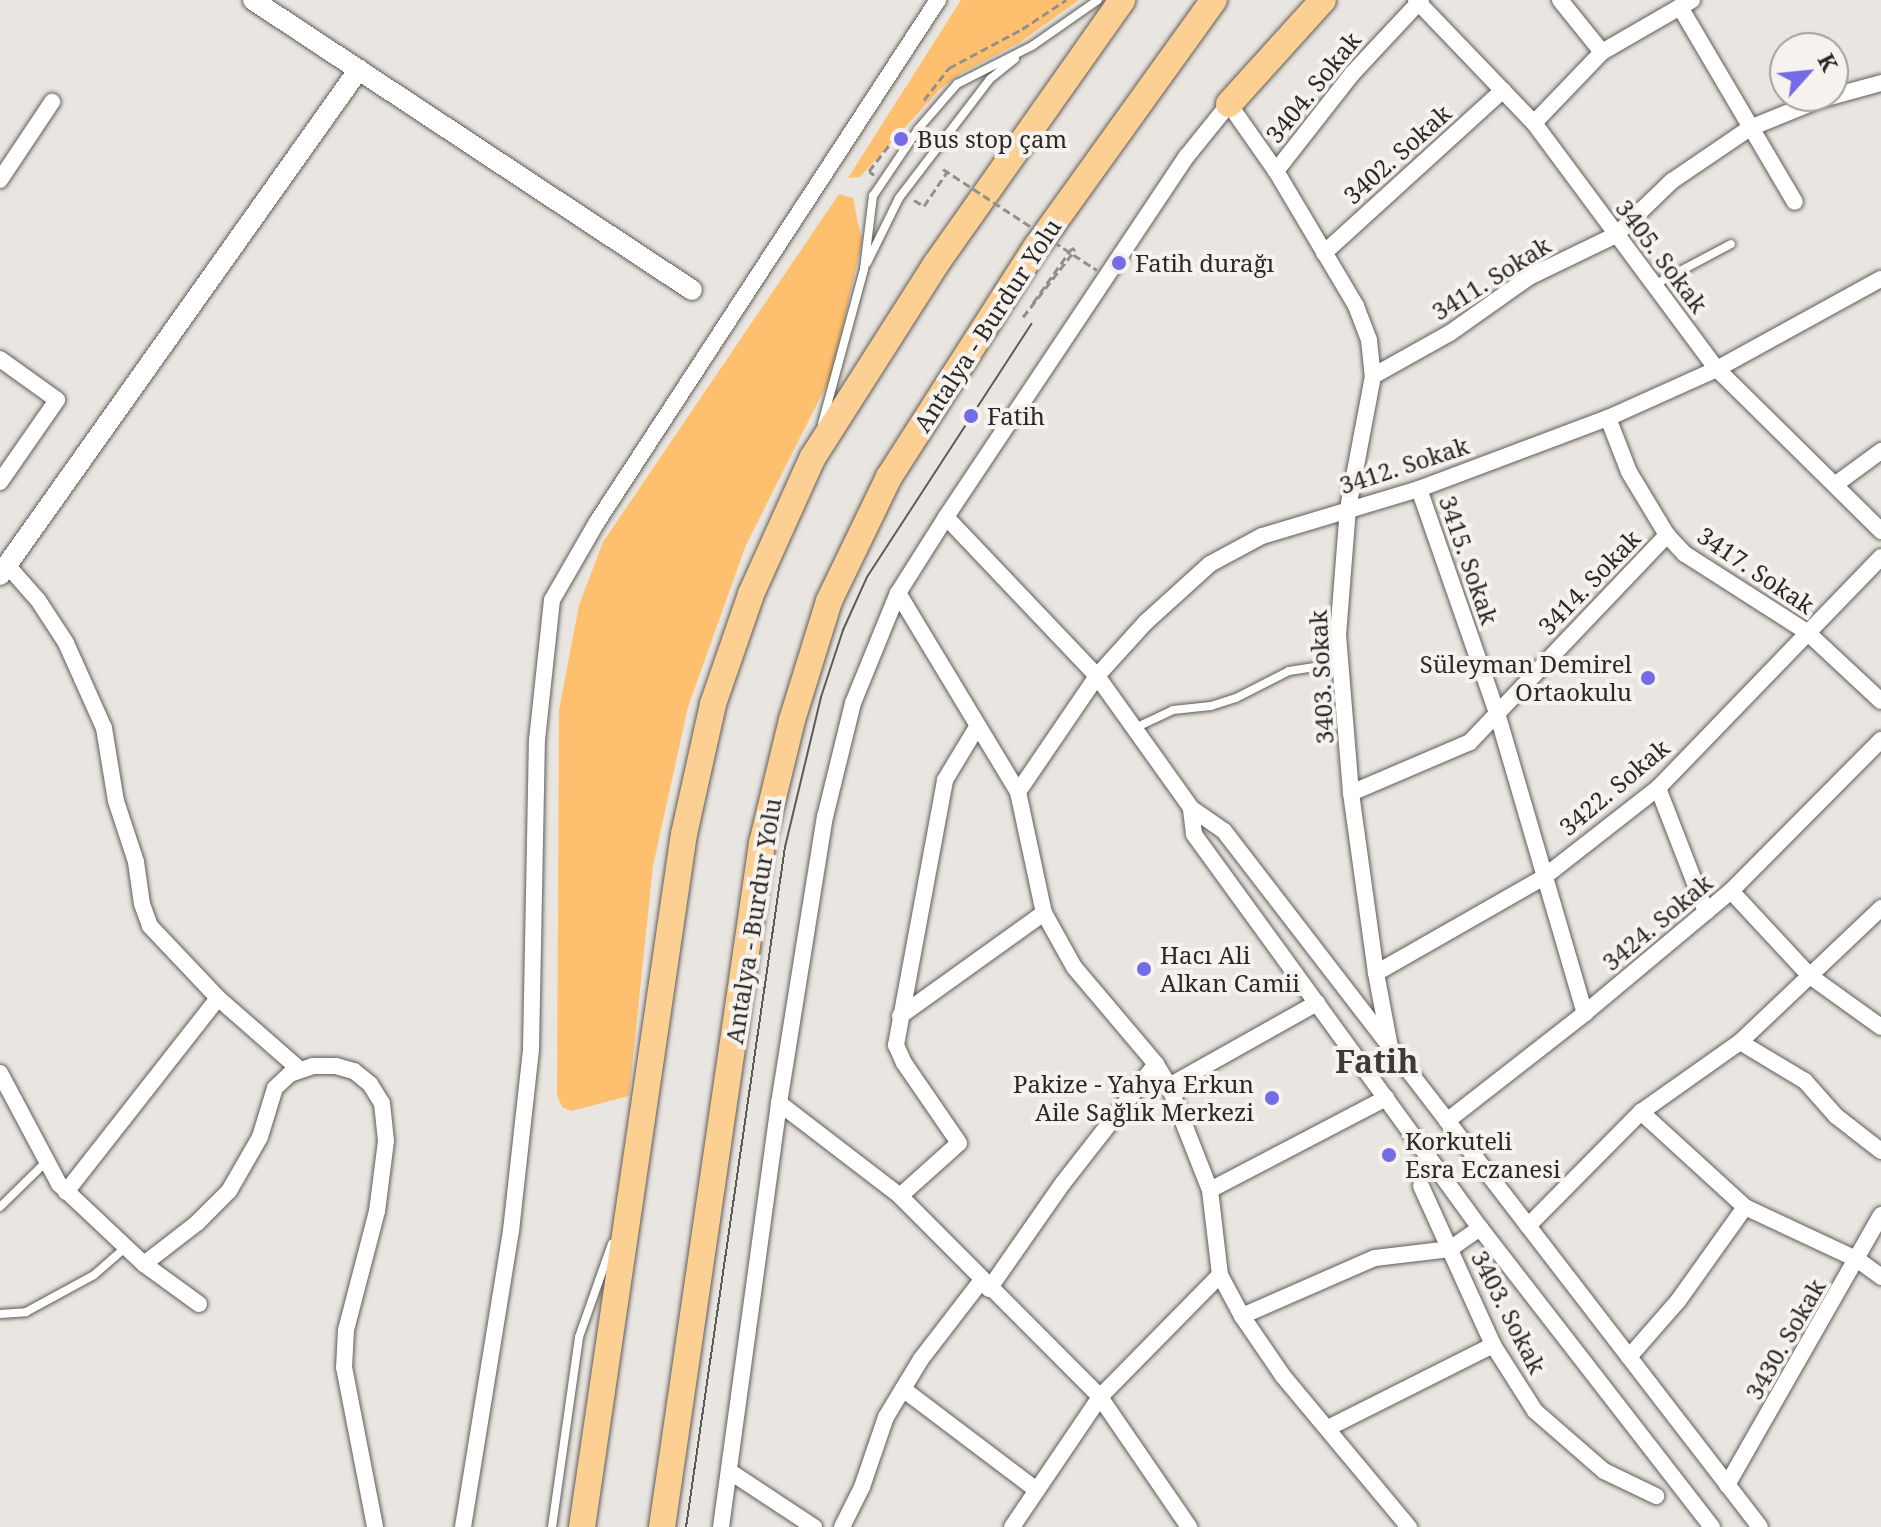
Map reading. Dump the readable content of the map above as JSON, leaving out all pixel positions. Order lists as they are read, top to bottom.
{
  "streets": {
    "highway": ["Antalya - Burdur Yolu"],
    "street": [
      "3404. Sokak",
      "3402. Sokak",
      "3405. Sokak",
      "3411. Sokak",
      "3412. Sokak",
      "3415. Sokak",
      "3417. Sokak",
      "3414. Sokak",
      "3403. Sokak",
      "3422. Sokak",
      "3424. Sokak",
      "3430. Sokak"
    ]
  },
  "crossings": [
    ["3404. Sokak", "3405. Sokak"],
    ["3404. Sokak", "3403. Sokak"],
    ["3402. Sokak", "3405. Sokak"],
    ["3402. Sokak", "3403. Sokak"],
    ["3405. Sokak", "3411. Sokak"],
    ["3405. Sokak", "3412. Sokak"],
    ["3411. Sokak", "3403. Sokak"],
    ["3412. Sokak", "3415. Sokak"],
    ["3412. Sokak", "3417. Sokak"],
    ["3412. Sokak", "3403. Sokak"],
    ["3415. Sokak", "3414. Sokak"],
    ["3415. Sokak", "3422. Sokak"],
    ["3415. Sokak", "3424. Sokak"],
    ["3417. Sokak", "3414. Sokak"],
    ["3417. Sokak", "3422. Sokak"],
    ["3414. Sokak", "3403. Sokak"],
    ["3403. Sokak", "3422. Sokak"]
  ],
  "districts": ["Fatih"],
  "places": [
    "Bus stop çam",
    "Fatih durağı",
    "Fatih",
    "Süleyman Demirel Ortaokulu",
    "Hacı Ali Alkan Camii",
    "Pakize - Yahya Erkun Aile Sağlık Merkezi",
    "Korkuteli Esra Eczanesi"
  ],
  "north": "top right"
}
